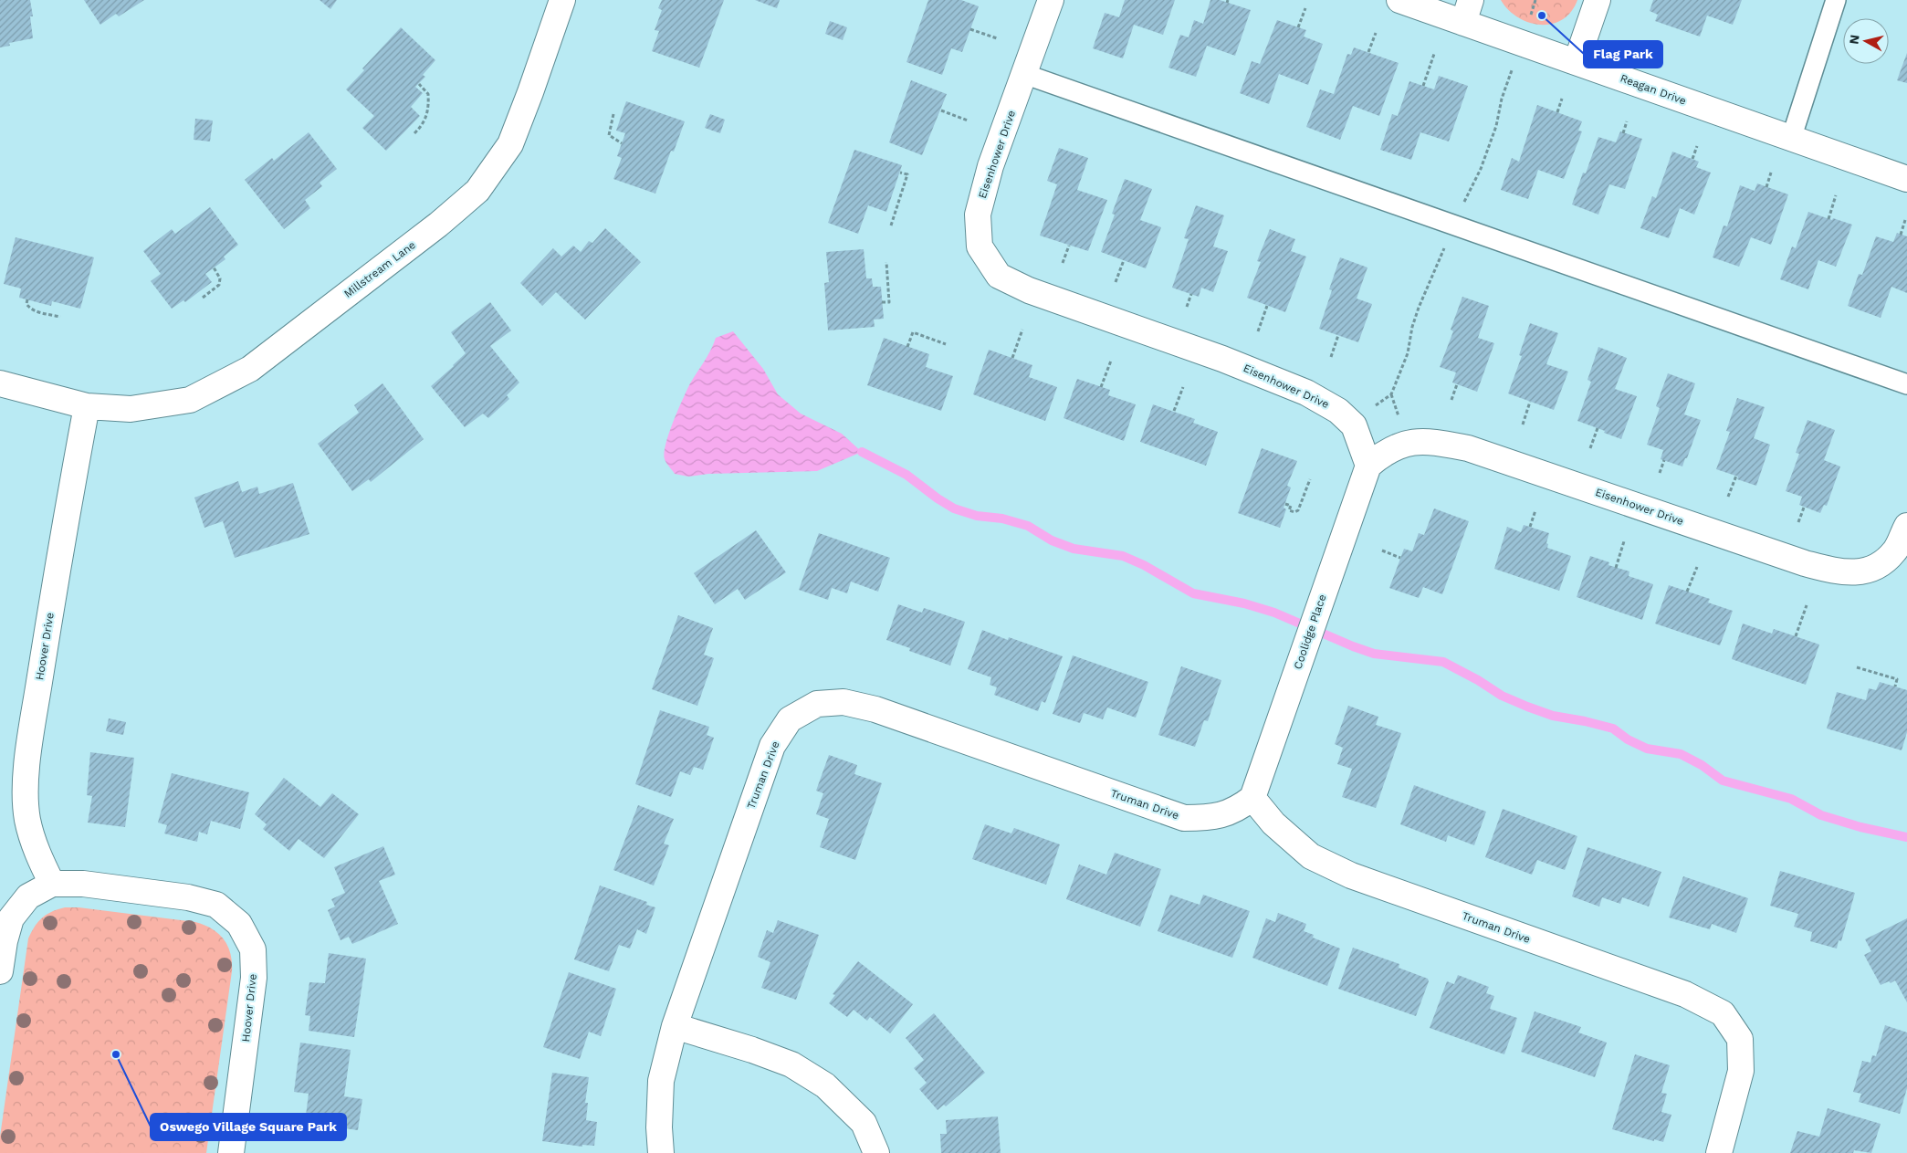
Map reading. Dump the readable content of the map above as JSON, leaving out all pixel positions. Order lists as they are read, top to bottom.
{
  "streets": {
    "street": [
      "Reagan Drive",
      "Eisenhower Drive",
      "Millstream Lane",
      "Coolidge Place",
      "Hoover Drive",
      "Truman Drive"
    ]
  },
  "crossings": [
    ["Eisenhower Drive", "Coolidge Place"],
    ["Millstream Lane", "Hoover Drive"],
    ["Coolidge Place", "Truman Drive"]
  ],
  "places": ["Flag Park", "Oswego Village Square Park"],
  "north": "left"
}
